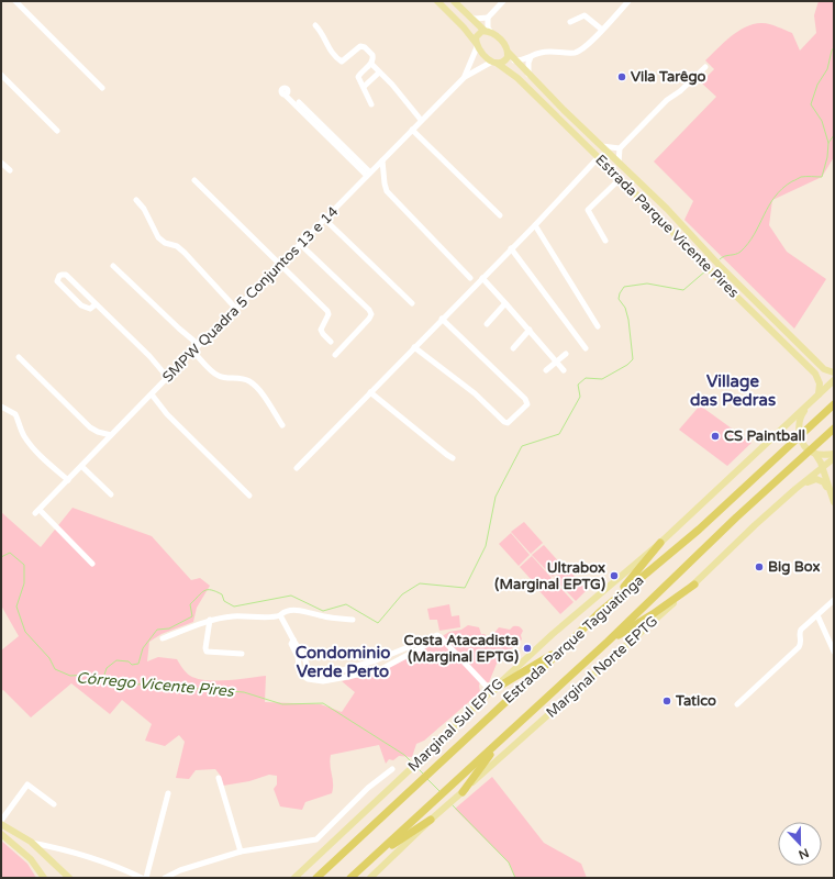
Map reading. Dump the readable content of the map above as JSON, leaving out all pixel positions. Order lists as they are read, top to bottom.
{
  "streets": {
    "highway": ["Estrada Parque Taguatinga"],
    "main road": ["Estrada Parque Vicente Pires", "Marginal Norte EPTG", "Marginal Sul EPTG"],
    "street": ["SMPW Quadra 5 Conjuntos 13 e 14"]
  },
  "crossings": [
    ["Estrada Parque Vicente Pires", "SMPW Quadra 5 Conjuntos 13 e 14"],
    ["Estrada Parque Vicente Pires", "Marginal Sul EPTG"]
  ],
  "districts": ["Village das Pedras", "Condominio Verde Perto"],
  "water": ["Córrego Vicente Pires"],
  "places": [
    "Vila Tarêgo",
    "CS Paintball",
    "Big Box",
    "Ultrabox (Marginal EPTG)",
    "Costa Atacadista (Marginal EPTG)",
    "Tatico"
  ],
  "north": "bottom"
}
